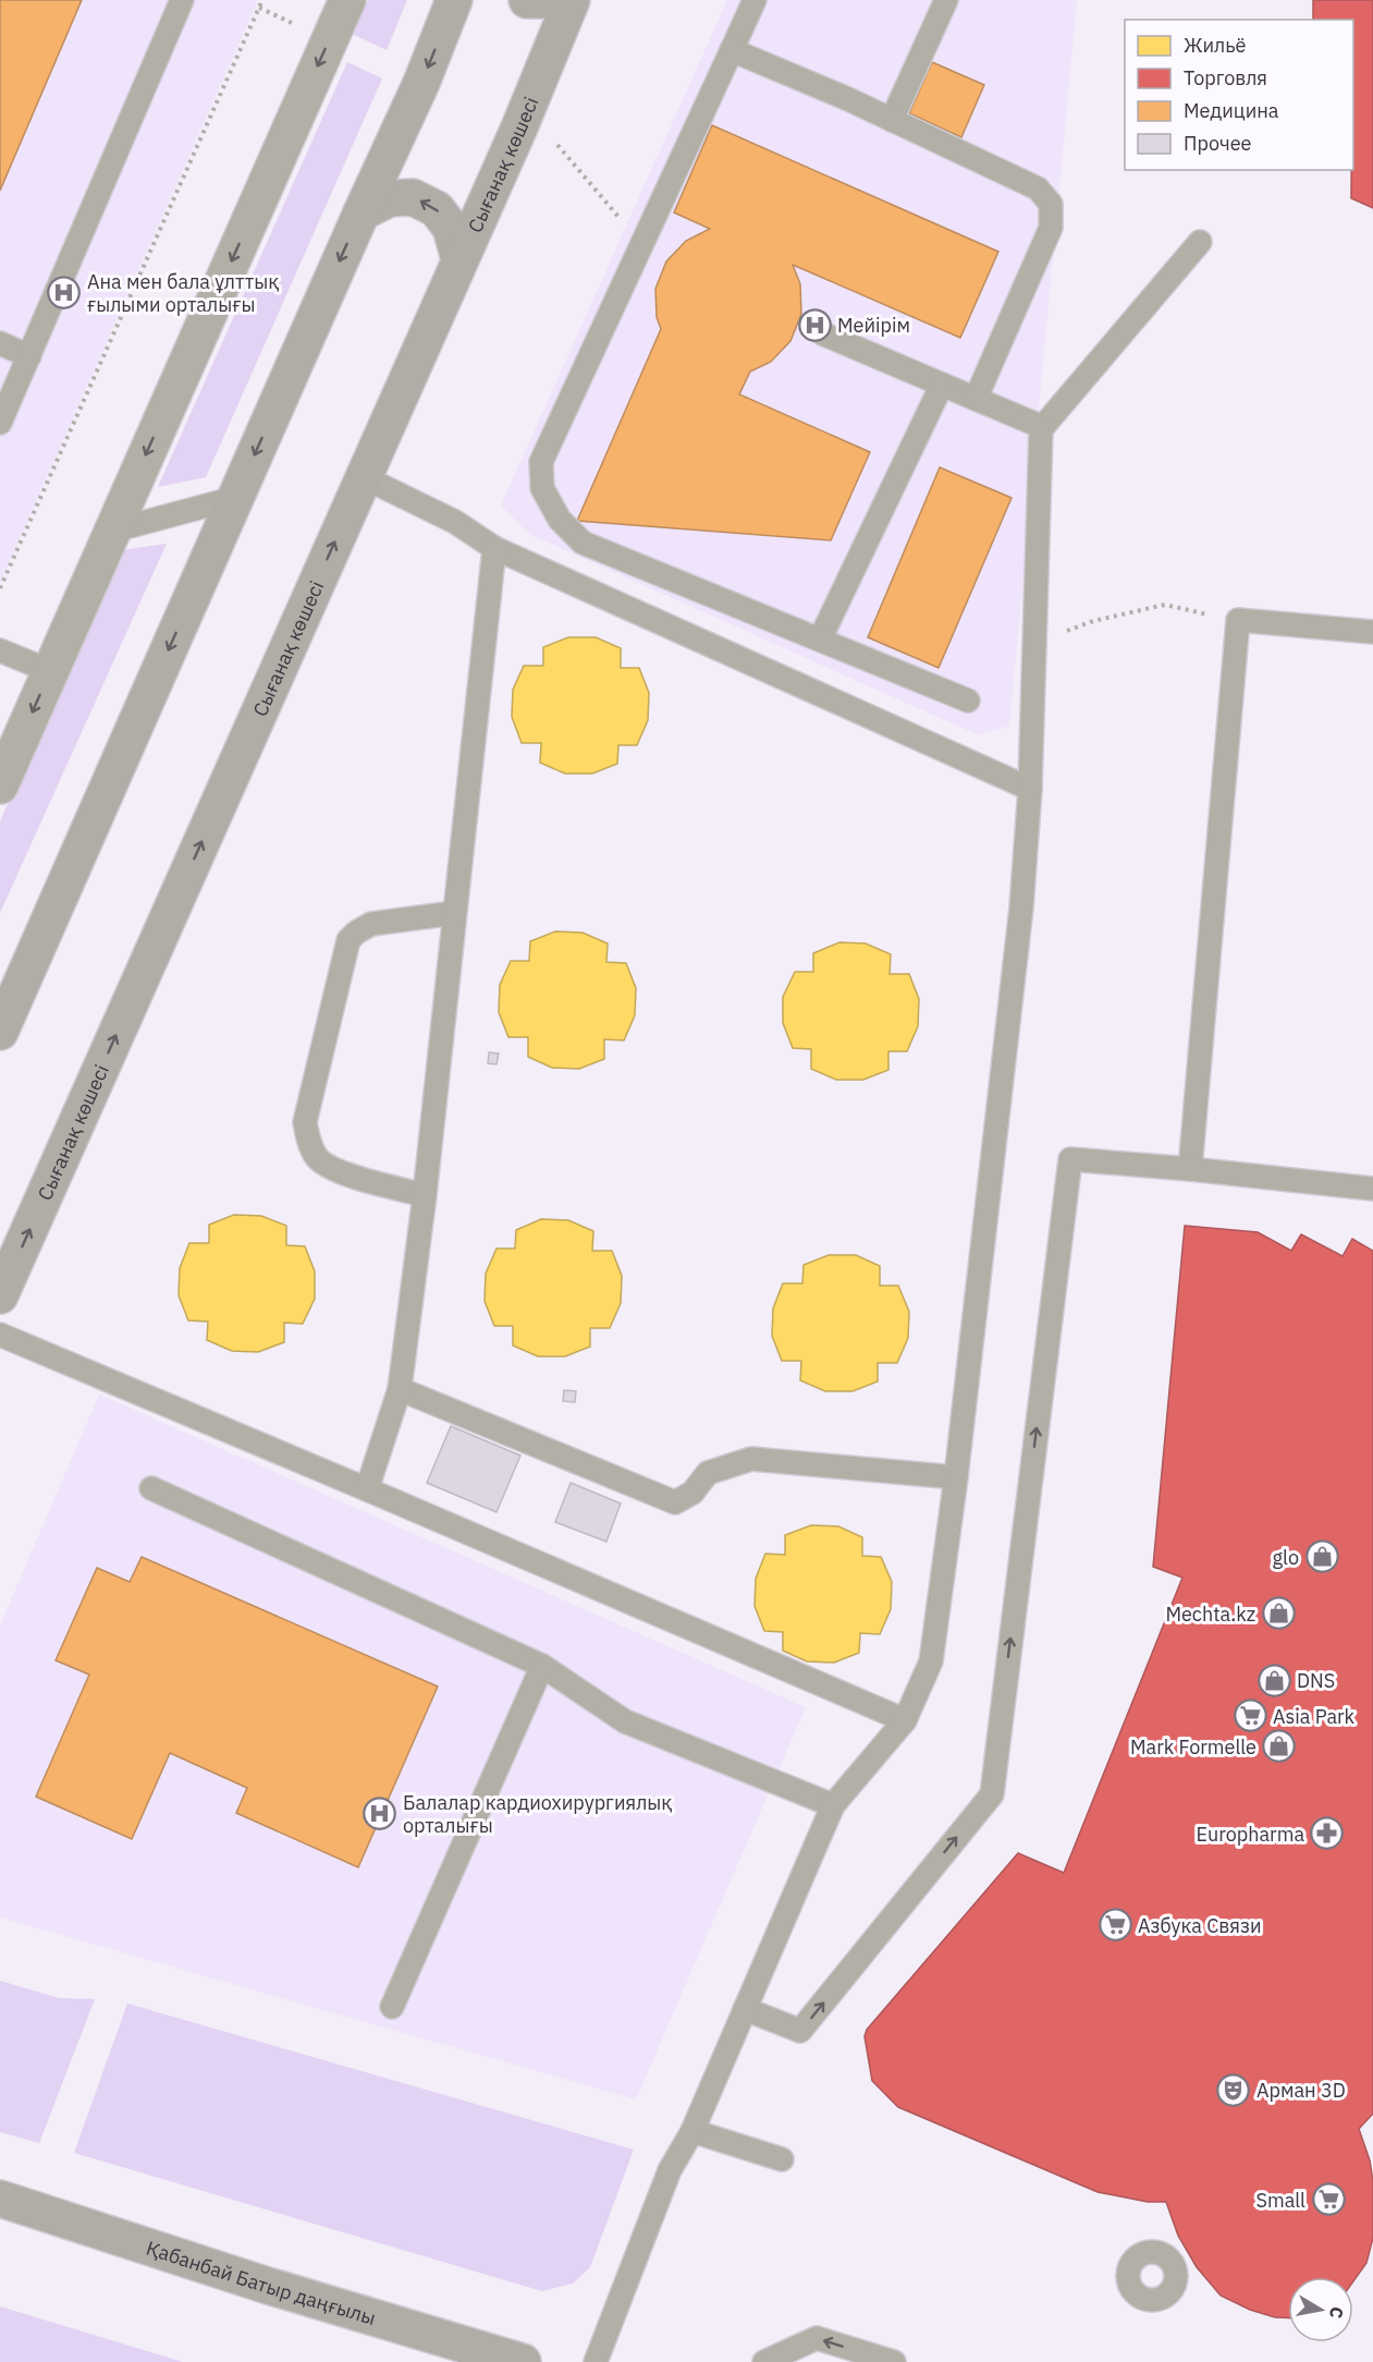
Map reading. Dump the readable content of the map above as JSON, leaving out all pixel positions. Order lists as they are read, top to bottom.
{
  "streets": {
    "main road": ["Сығанақ көшесі", "Қабанбай Батыр даңғылы"]
  },
  "places": {
    "hospital": ["Ана мен бала ұлттық ғылыми орталығы", "Мейірім", "Балалар кардиохирургиялық орталығы"],
    "shop": [
      "glo",
      "Mechta.kz",
      "DNS",
      "Mark Formelle"
    ],
    "supermarket": ["Asia Park", "Азбука Связи", "Small"],
    "pharmacy": ["Europharma"],
    "theatre": ["Арман 3D"]
  },
  "legend": [
    "Жильё",
    "Торговля",
    "Медицина",
    "Прочее"
  ],
  "north": "right"
}
